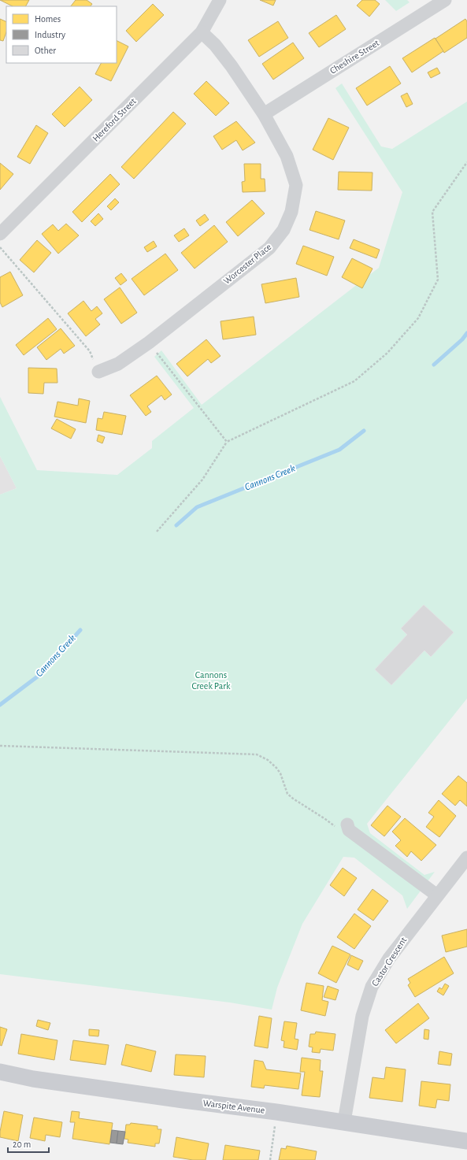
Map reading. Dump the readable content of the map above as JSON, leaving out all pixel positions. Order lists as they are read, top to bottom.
{
  "streets": {
    "main road": ["Warspite Avenue"],
    "street": [
      "Cheshire Street",
      "Hereford Street",
      "Worcester Place",
      "Castor Crescent"
    ]
  },
  "crossings": [
    ["Cheshire Street", "Worcester Place"],
    ["Hereford Street", "Worcester Place"],
    ["Castor Crescent", "Warspite Avenue"]
  ],
  "water": ["Cannons Creek"],
  "parks": ["Cannons Creek Park"],
  "legend": ["Homes", "Industry", "Other"],
  "scale_bar": "20 m"
}
